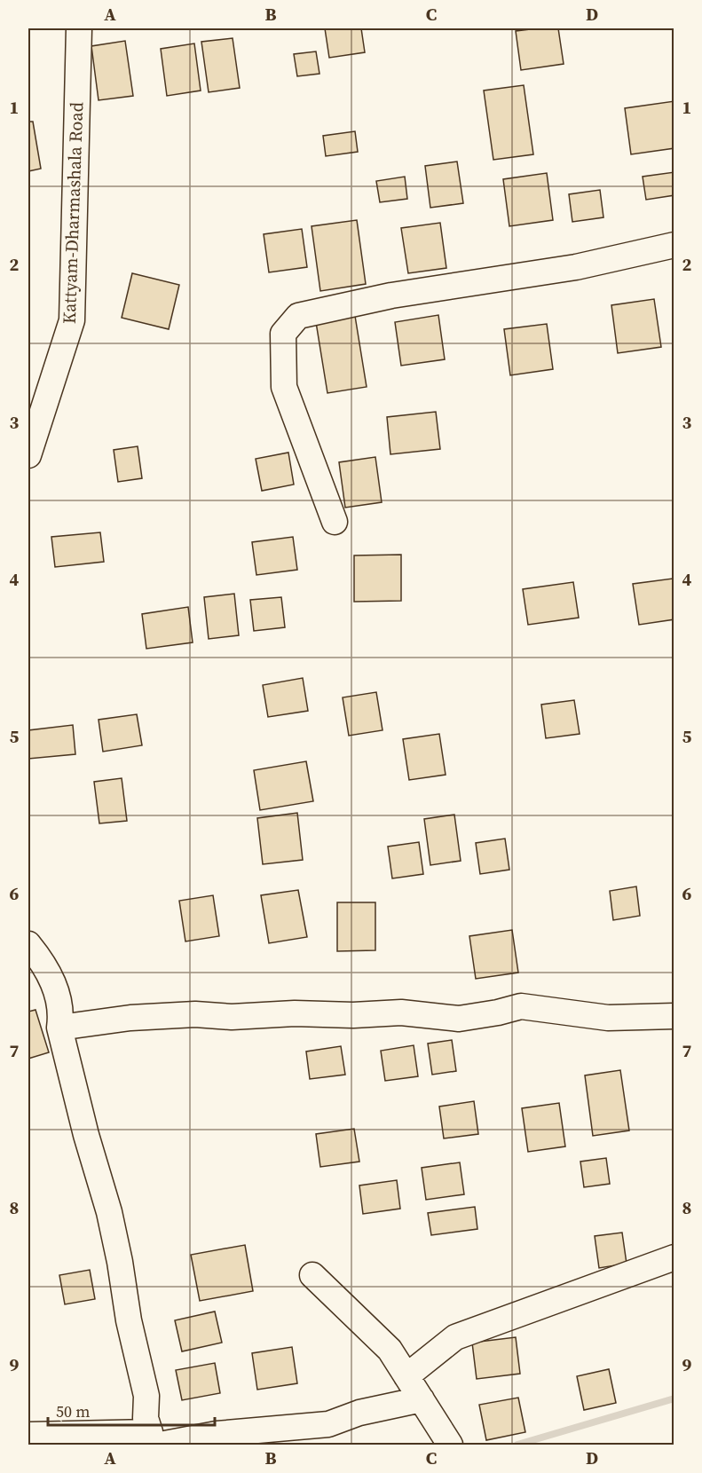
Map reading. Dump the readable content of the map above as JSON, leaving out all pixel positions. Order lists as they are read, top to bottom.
{
  "streets": {
    "street": ["Kattyam-Dharmashala Road"]
  },
  "scale_bar": "50 m",
  "grid": {
    "columns": [
      "A",
      "B",
      "C",
      "D"
    ],
    "rows": [
      "1",
      "2",
      "3",
      "4",
      "5",
      "6",
      "7",
      "8",
      "9"
    ]
  }
}
